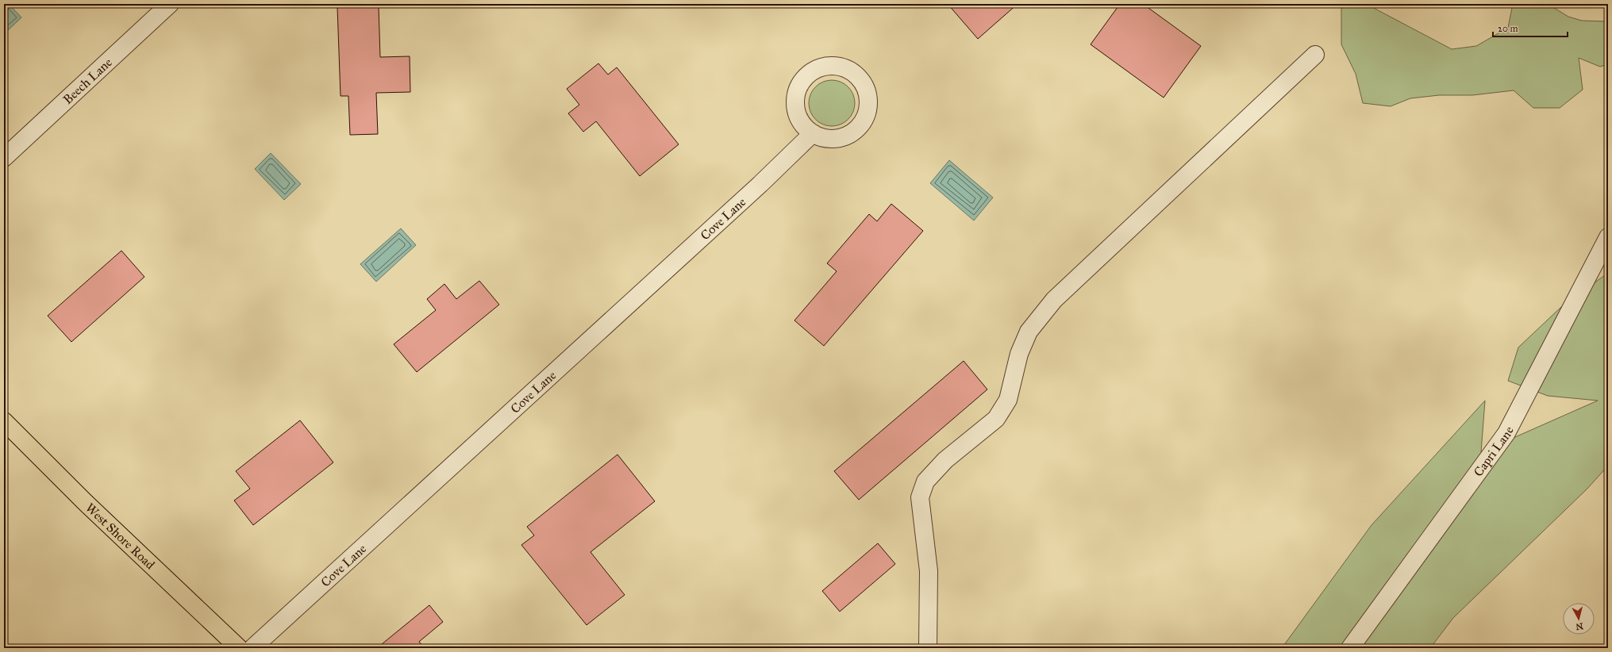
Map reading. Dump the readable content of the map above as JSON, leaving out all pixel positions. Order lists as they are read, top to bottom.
{
  "streets": {
    "main road": ["West Shore Road"],
    "street": ["Beech Lane", "Cove Lane", "Capri Lane"]
  },
  "scale_bar": "20 m",
  "north": "bottom"
}
